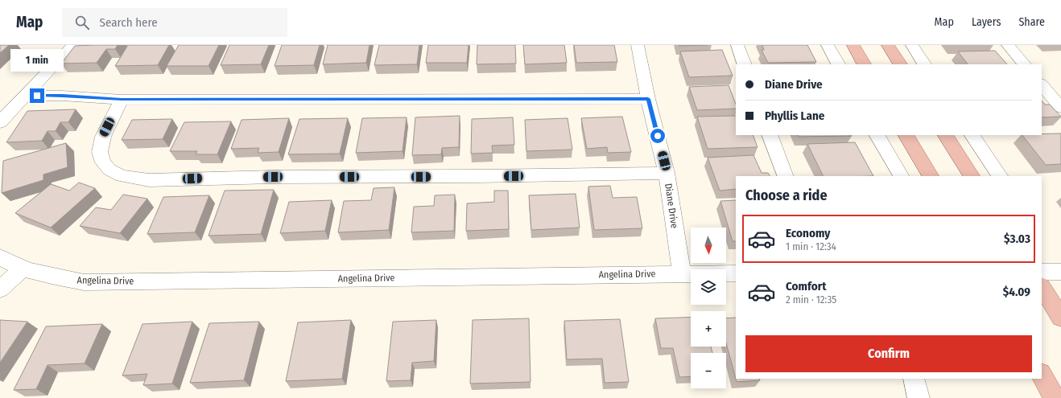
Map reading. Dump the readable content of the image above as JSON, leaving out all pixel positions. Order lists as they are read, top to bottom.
{
  "streets": {
    "street": ["Diane Drive", "Angelina Drive"]
  },
  "crossings": [
    ["Diane Drive", "Angelina Drive"]
  ],
  "north": "bottom",
  "page": {
    "header": "Map",
    "search": "Search here",
    "nav": ["Map", "Layers", "Share"],
    "bubble": "1 min",
    "banner": ["Diane Drive", "Phyllis Lane"],
    "heading": "Choose a ride",
    "list": [
      {
        "name": "Economy",
        "note": "1 min · 12:34",
        "value": "$3.03"
      },
      {
        "name": "Comfort",
        "note": "2 min · 12:35",
        "value": "$4.09"
      }
    ],
    "map_buttons": ["+", "−"],
    "buttons": "Confirm"
  }
}
